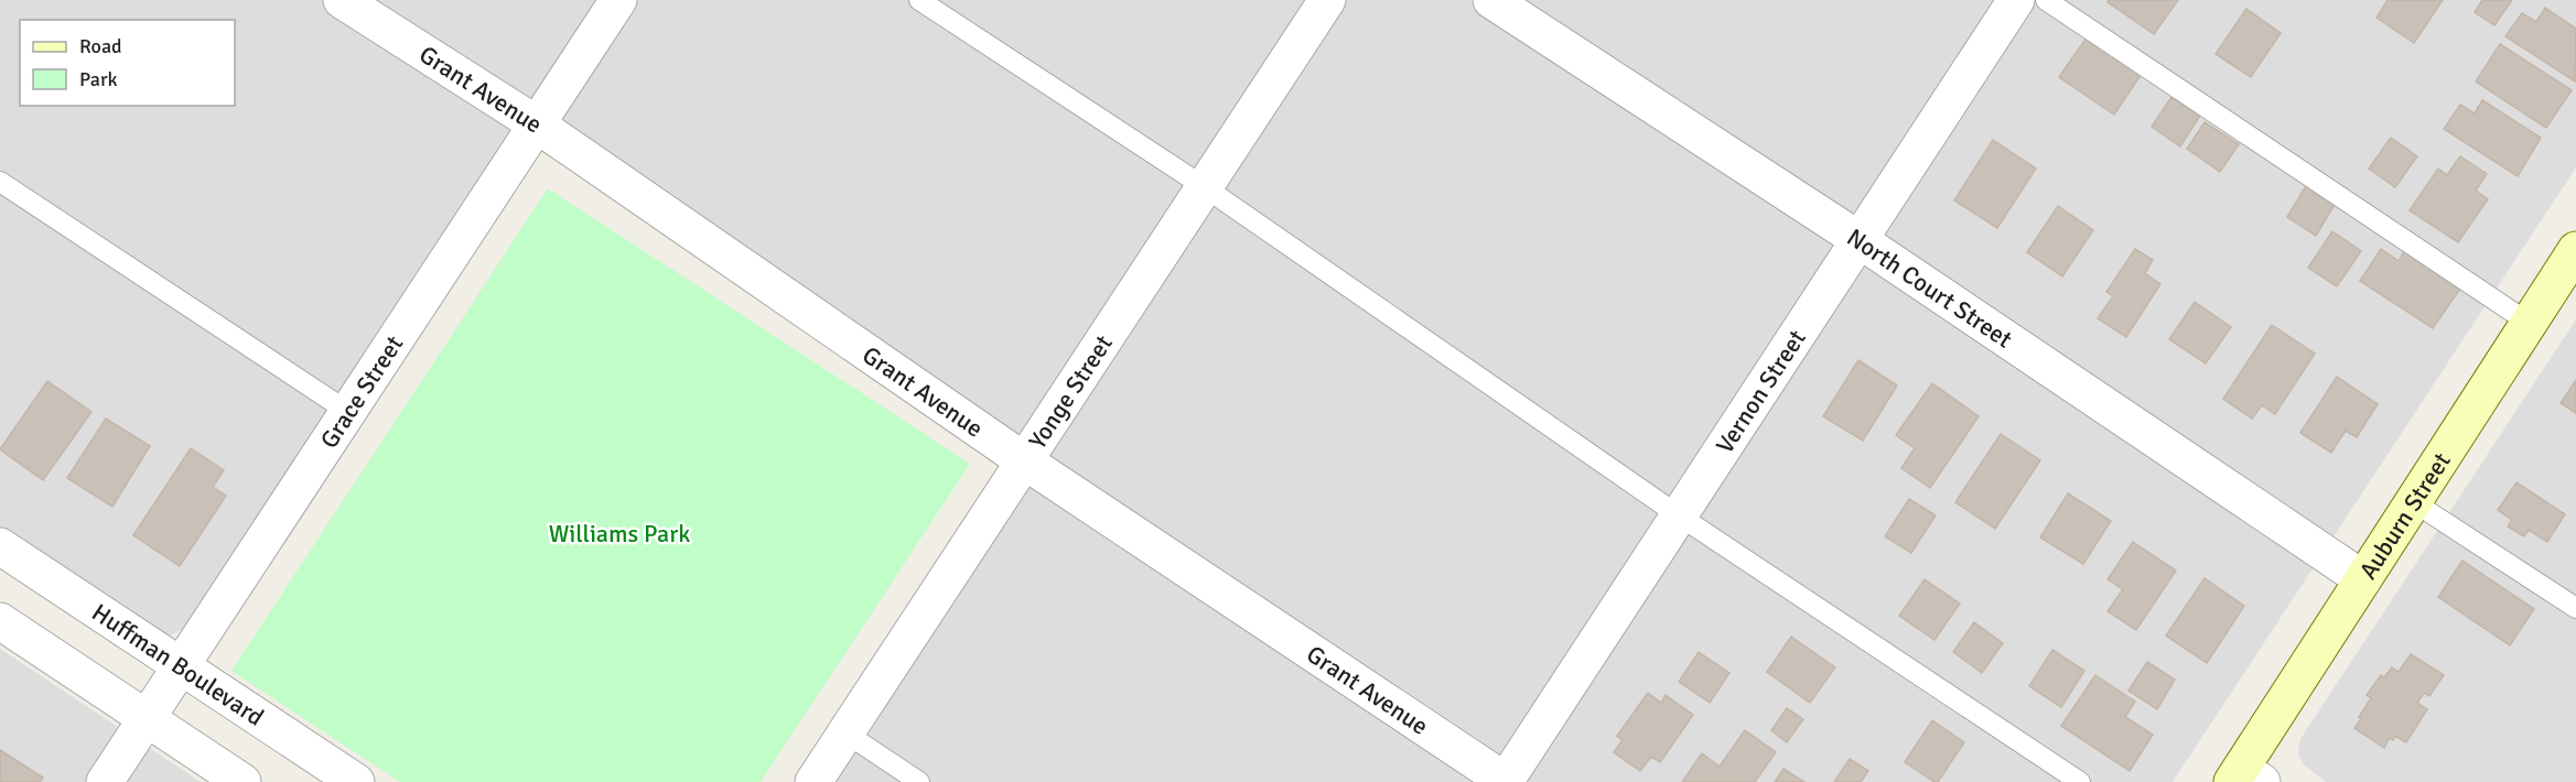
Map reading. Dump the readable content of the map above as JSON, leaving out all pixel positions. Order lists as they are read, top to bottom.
{
  "streets": {
    "main road": ["Auburn Street"],
    "street": [
      "Grant Avenue",
      "North Court Street",
      "Grace Street",
      "Yonge Street",
      "Vernon Street",
      "Huffman Boulevard"
    ]
  },
  "crossings": [
    ["Grant Avenue", "Grace Street"],
    ["Grant Avenue", "Yonge Street"],
    ["Grant Avenue", "Vernon Street"],
    ["North Court Street", "Vernon Street"],
    ["North Court Street", "Auburn Street"],
    ["Grace Street", "Huffman Boulevard"]
  ],
  "parks": ["Williams Park"],
  "legend": ["Road", "Park"]
}
